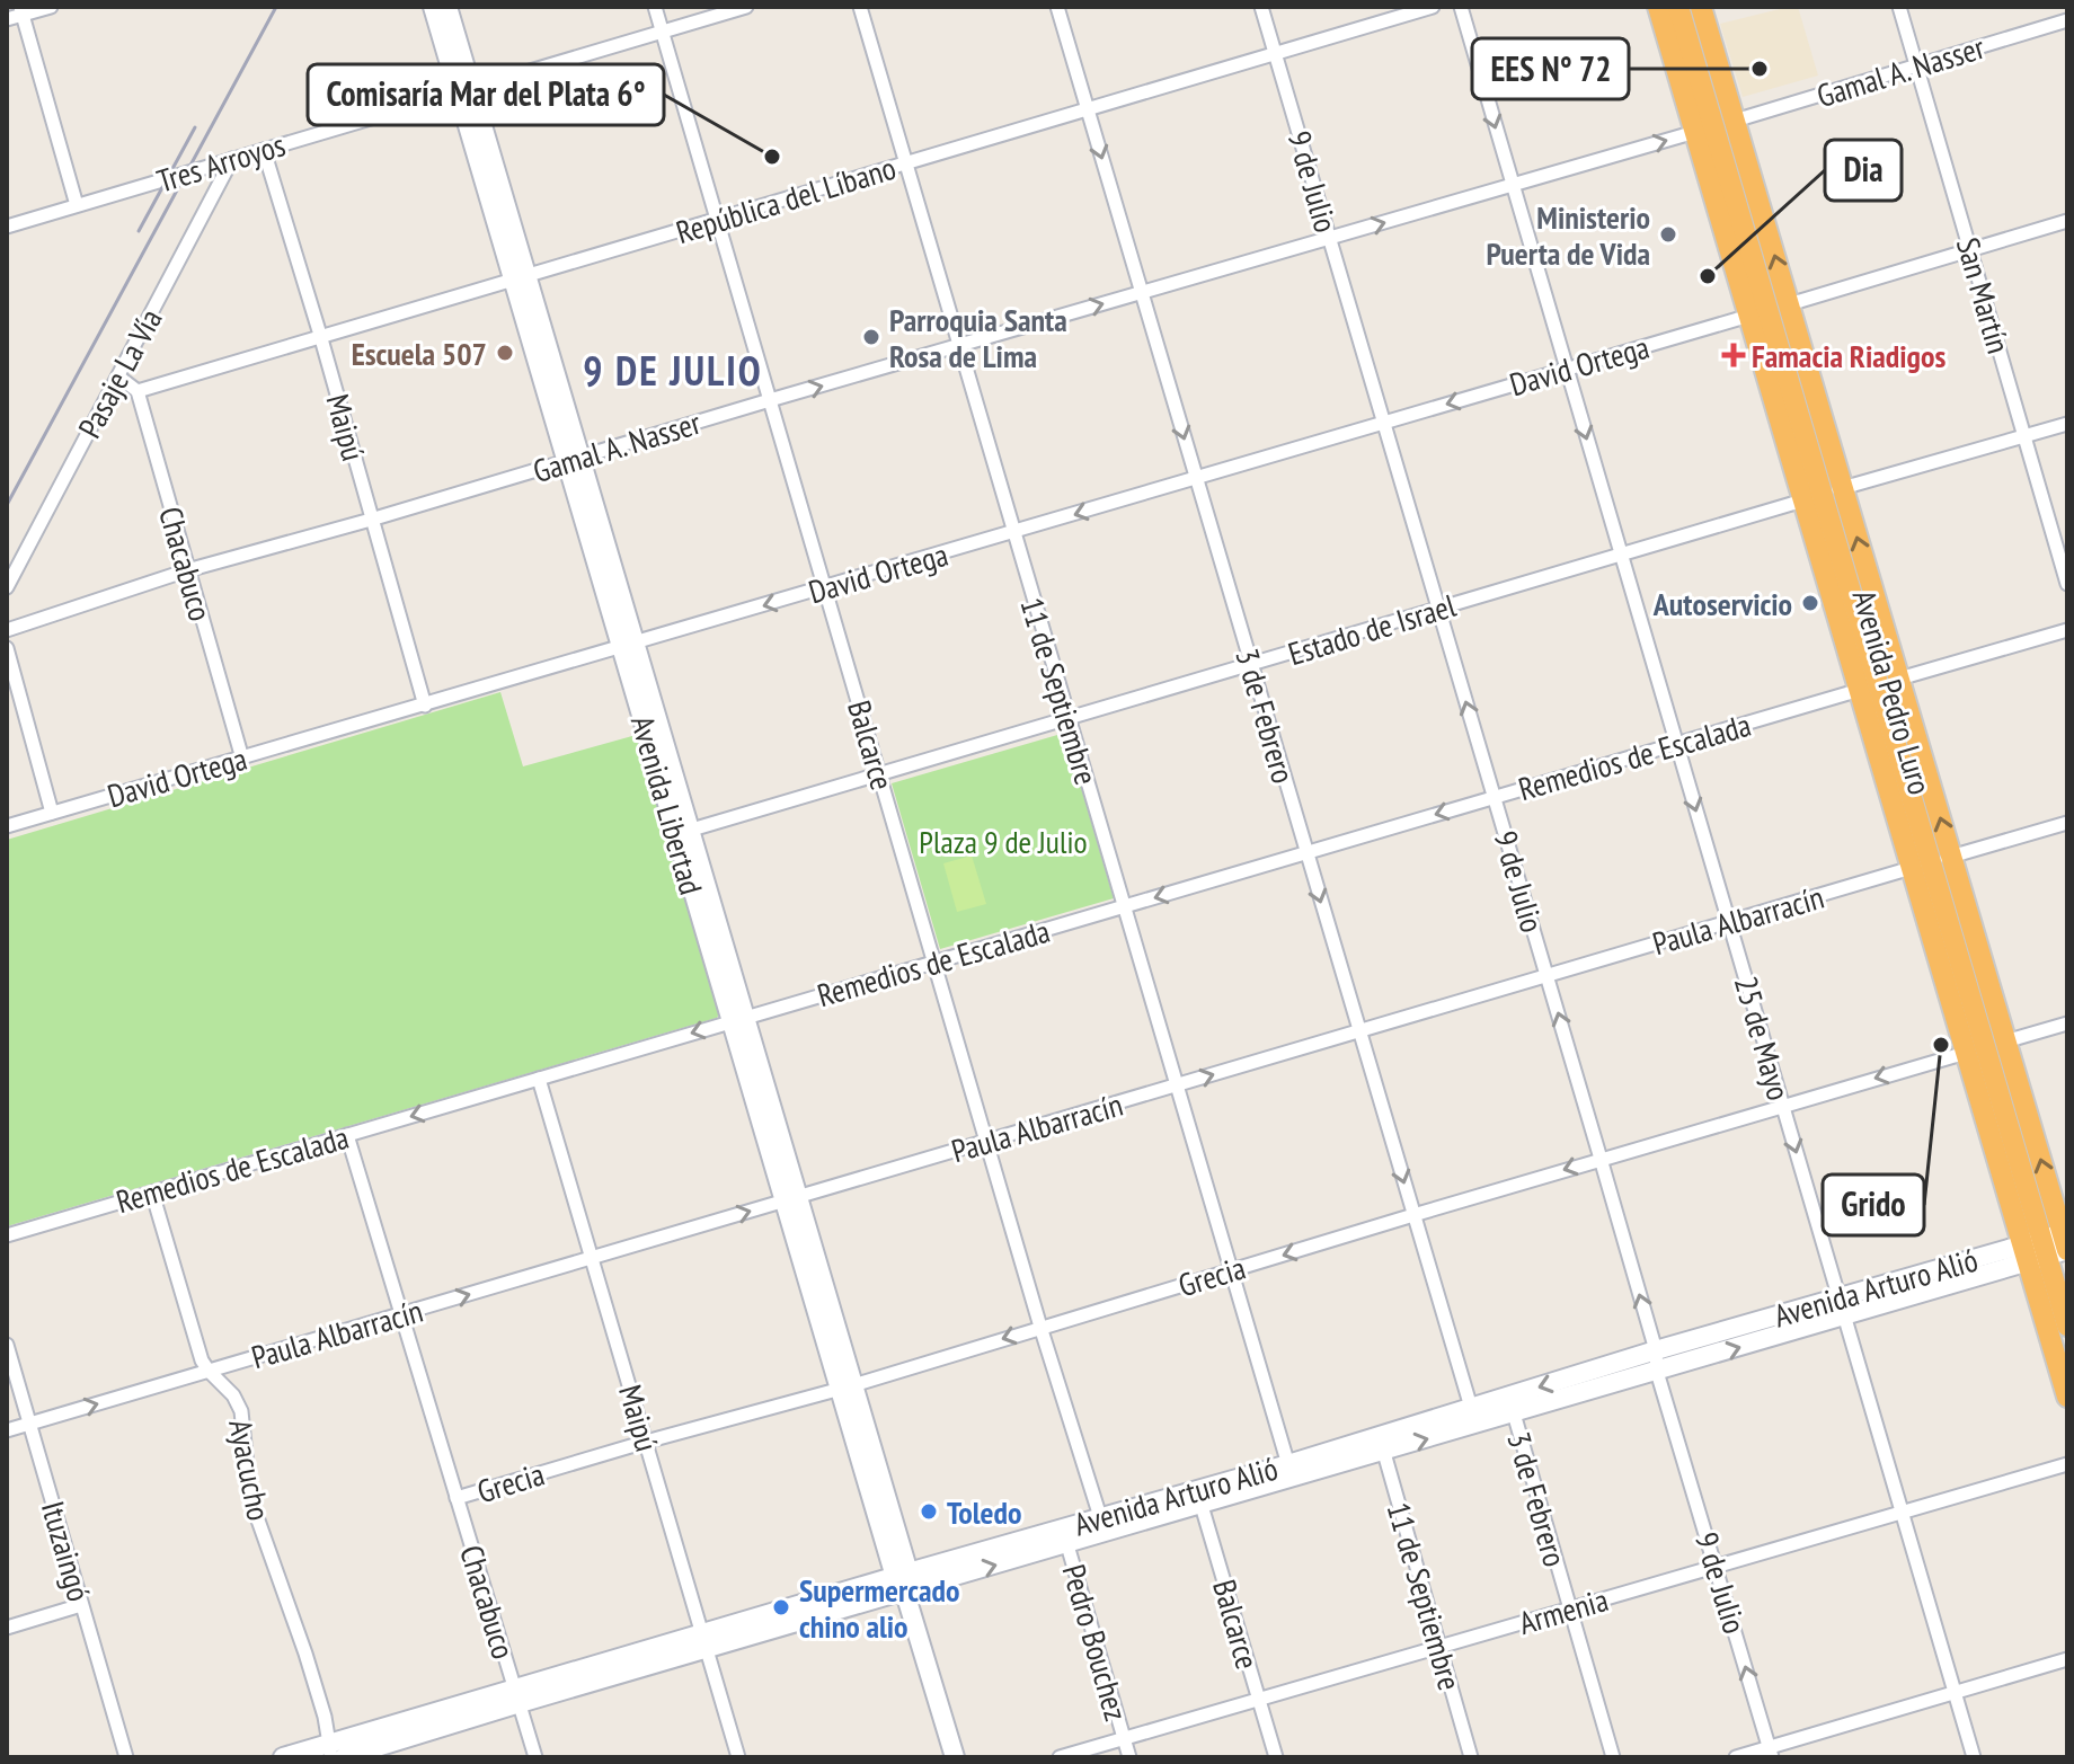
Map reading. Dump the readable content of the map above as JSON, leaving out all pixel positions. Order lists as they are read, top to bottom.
{
  "streets": {
    "highway": ["Avenida Pedro Luro"],
    "main road": ["Avenida Libertad", "Avenida Arturo Alió"],
    "street": [
      "Gamal A. Nasser",
      "Tres Arroyos",
      "9 de Julio",
      "República del Líbano",
      "San Martín",
      "David Ortega",
      "Pasaje La Vía",
      "Maipú",
      "Chacabuco",
      "Estado de Israel",
      "11 de Septiembre",
      "3 de Febrero",
      "Balcarce",
      "Remedios de Escalada",
      "Paula Albarracín",
      "25 de Mayo",
      "Grecia",
      "Ayacucho",
      "Ituzaingó",
      "Armenia",
      "Pedro Bouchez"
    ]
  },
  "crossings": [
    ["Gamal A. Nasser", "9 de Julio"],
    ["Gamal A. Nasser", "San Martín"],
    ["Gamal A. Nasser", "Maipú"],
    ["Gamal A. Nasser", "Chacabuco"],
    ["Gamal A. Nasser", "11 de Septiembre"],
    ["Gamal A. Nasser", "Avenida Pedro Luro"],
    ["Gamal A. Nasser", "3 de Febrero"],
    ["Gamal A. Nasser", "Balcarce"],
    ["Gamal A. Nasser", "Avenida Libertad"],
    ["Gamal A. Nasser", "25 de Mayo"],
    ["Tres Arroyos", "Pasaje La Vía"],
    ["Tres Arroyos", "Maipú"],
    ["Tres Arroyos", "Balcarce"],
    ["Tres Arroyos", "Avenida Libertad"],
    ["9 de Julio", "República del Líbano"],
    ["9 de Julio", "David Ortega"],
    ["9 de Julio", "Estado de Israel"],
    ["9 de Julio", "Remedios de Escalada"],
    ["9 de Julio", "Paula Albarracín"],
    ["9 de Julio", "Grecia"],
    ["9 de Julio", "Avenida Arturo Alió"],
    ["9 de Julio", "Armenia"],
    ["República del Líbano", "Maipú"],
    ["República del Líbano", "Chacabuco"],
    ["República del Líbano", "11 de Septiembre"],
    ["República del Líbano", "3 de Febrero"],
    ["República del Líbano", "Balcarce"],
    ["República del Líbano", "Avenida Libertad"],
    ["San Martín", "Estado de Israel"],
    ["David Ortega", "Maipú"],
    ["David Ortega", "Chacabuco"],
    ["David Ortega", "11 de Septiembre"],
    ["David Ortega", "Avenida Pedro Luro"],
    ["David Ortega", "3 de Febrero"],
    ["David Ortega", "Balcarce"],
    ["David Ortega", "Avenida Libertad"],
    ["David Ortega", "25 de Mayo"],
    ["Maipú", "Remedios de Escalada"],
    ["Maipú", "Paula Albarracín"],
    ["Maipú", "Grecia"],
    ["Maipú", "Avenida Arturo Alió"],
    ["Chacabuco", "Remedios de Escalada"],
    ["Chacabuco", "Paula Albarracín"],
    ["Chacabuco", "Grecia"],
    ["Chacabuco", "Avenida Arturo Alió"],
    ["Estado de Israel", "11 de Septiembre"],
    ["Estado de Israel", "Avenida Pedro Luro"],
    ["Estado de Israel", "3 de Febrero"],
    ["Estado de Israel", "Balcarce"],
    ["Estado de Israel", "Avenida Libertad"],
    ["Estado de Israel", "25 de Mayo"],
    ["11 de Septiembre", "Remedios de Escalada"],
    ["11 de Septiembre", "Paula Albarracín"],
    ["11 de Septiembre", "Grecia"],
    ["11 de Septiembre", "Avenida Arturo Alió"],
    ["11 de Septiembre", "Armenia"],
    ["Avenida Pedro Luro", "Remedios de Escalada"],
    ["Avenida Pedro Luro", "Paula Albarracín"],
    ["Avenida Pedro Luro", "Grecia"],
    ["Avenida Pedro Luro", "Avenida Arturo Alió"],
    ["3 de Febrero", "Remedios de Escalada"],
    ["3 de Febrero", "Paula Albarracín"],
    ["3 de Febrero", "Grecia"],
    ["3 de Febrero", "Avenida Arturo Alió"],
    ["3 de Febrero", "Armenia"],
    ["Balcarce", "Remedios de Escalada"],
    ["Balcarce", "Paula Albarracín"],
    ["Balcarce", "Grecia"],
    ["Balcarce", "Avenida Arturo Alió"],
    ["Balcarce", "Armenia"],
    ["Remedios de Escalada", "Avenida Libertad"],
    ["Remedios de Escalada", "25 de Mayo"],
    ["Remedios de Escalada", "Ayacucho"],
    ["Avenida Libertad", "Paula Albarracín"],
    ["Avenida Libertad", "Grecia"],
    ["Avenida Libertad", "Avenida Arturo Alió"],
    ["Paula Albarracín", "25 de Mayo"],
    ["Paula Albarracín", "Ayacucho"],
    ["Paula Albarracín", "Ituzaingó"],
    ["25 de Mayo", "Grecia"],
    ["25 de Mayo", "Avenida Arturo Alió"],
    ["25 de Mayo", "Armenia"],
    ["Avenida Arturo Alió", "Ayacucho"],
    ["Avenida Arturo Alió", "Pedro Bouchez"],
    ["Armenia", "Pedro Bouchez"]
  ],
  "one_way": [
    "Gamal A. Nasser",
    "9 de Julio",
    "3 de Febrero",
    "Remedios de Escalada",
    "Paula Albarracín",
    "25 de Mayo",
    "Grecia"
  ],
  "districts": ["9 DE JULIO"],
  "parks": ["Plaza 9 de Julio"],
  "places": {
    "other": [
      "EES N° 72",
      "Comisaría Mar del Plata 6°",
      "Ministerio Puerta de Vida",
      "Dia",
      "Parroquia Santa Rosa de Lima",
      "Escuela 507",
      "Autoservicio",
      "Grido",
      "Toledo",
      "Supermercado chino alio"
    ],
    "health": ["Famacia Riadigos"]
  }
}
